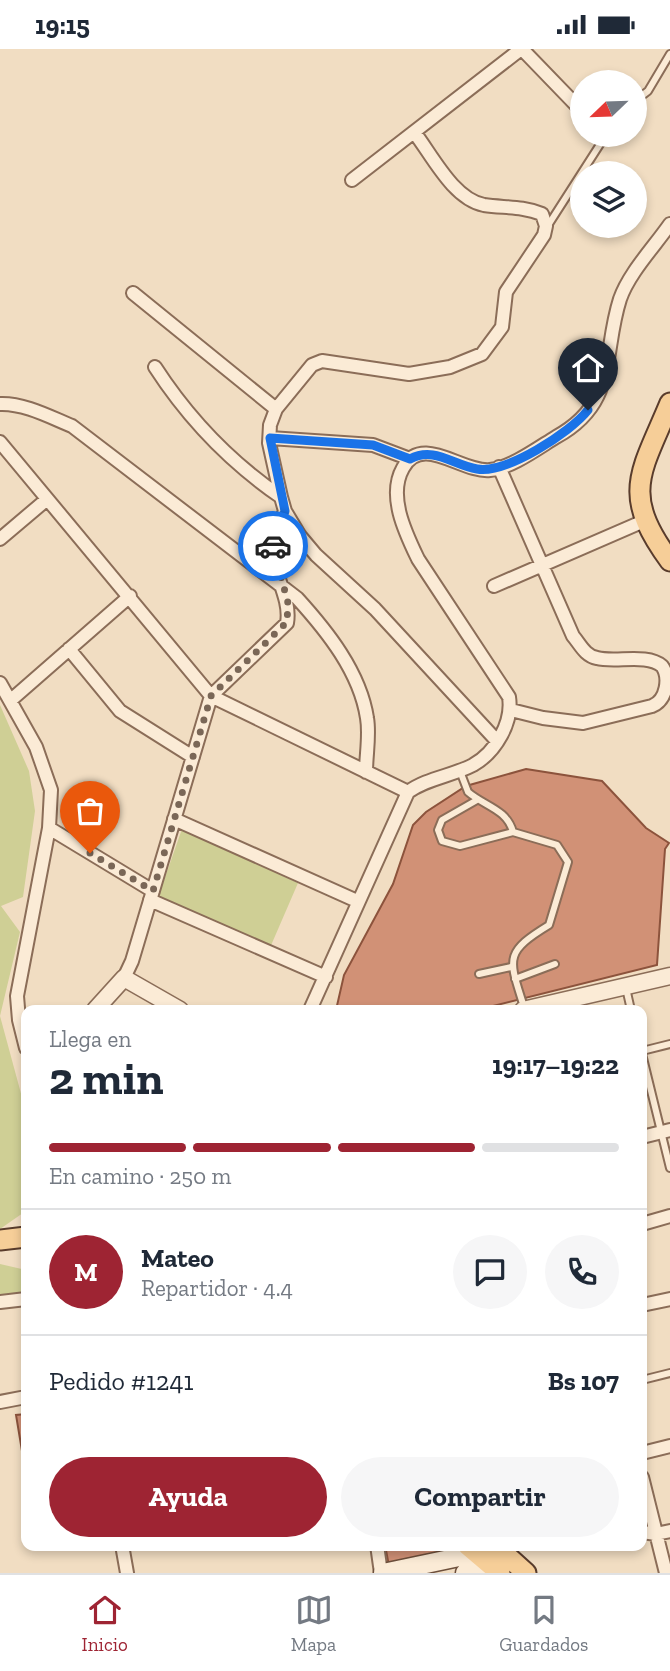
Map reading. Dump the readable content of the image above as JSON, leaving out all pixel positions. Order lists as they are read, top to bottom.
{
  "north": "bottom left",
  "page": {
    "status": "19:15",
    "heading": ["2 min", "Llega en", "19:17–19:22"],
    "panel": [
      "Mateo",
      "Repartidor · 4.4",
      "Pedido #1241",
      "Bs 107"
    ],
    "bar": "En camino · 250 m",
    "round": "M",
    "buttons": ["Ayuda", "Compartir"],
    "tabs": ["Inicio", "Mapa", "Guardados"]
  }
}
